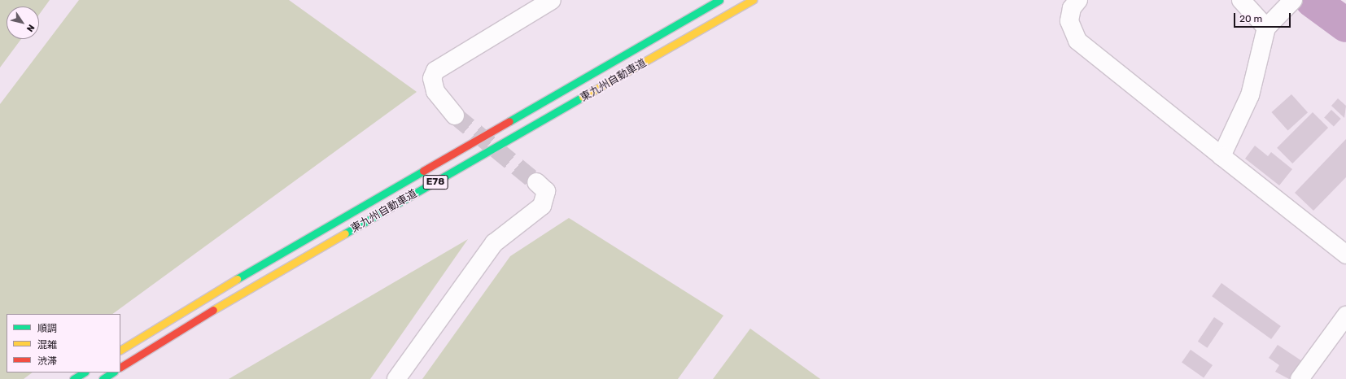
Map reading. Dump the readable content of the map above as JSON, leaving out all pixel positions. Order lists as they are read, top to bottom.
{
  "streets": {
    "highway": ["東九州自動車道", "E78"]
  },
  "legend": ["順調", "混雑", "渋滞"],
  "scale_bar": "20 m",
  "north": "bottom right"
}
